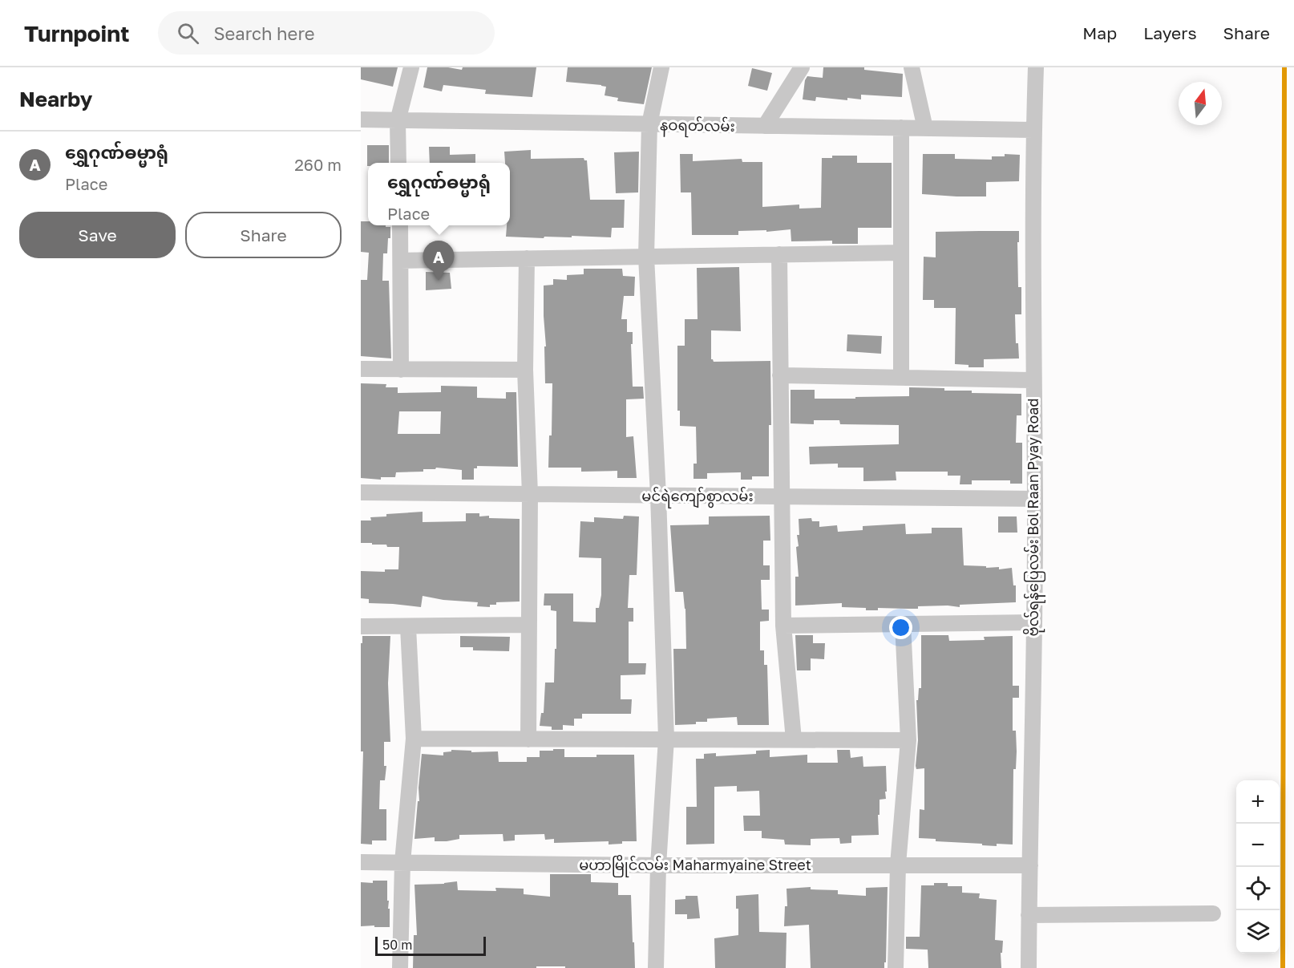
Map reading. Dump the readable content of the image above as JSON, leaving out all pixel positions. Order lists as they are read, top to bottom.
{
  "streets": {
    "street": [
      "နဝရတ်လမ်း",
      "မင်ရဲကျော်စွာလမ်း",
      "ဗိုလ်ရန်ပြေလမ်း Bol Raan Pyay Road",
      "မဟာမြိုင်လမ်း Maharmyaine Street"
    ]
  },
  "crossings": [
    ["နဝရတ်လမ်း", "ဗိုလ်ရန်ပြေလမ်း Bol Raan Pyay Road"],
    ["မင်ရဲကျော်စွာလမ်း", "ဗိုလ်ရန်ပြေလမ်း Bol Raan Pyay Road"],
    ["ဗိုလ်ရန်ပြေလမ်း Bol Raan Pyay Road", "မဟာမြိုင်လမ်း Maharmyaine Street"]
  ],
  "scale_bar": "50 m",
  "north": "top",
  "page": {
    "header": "Turnpoint",
    "search": "Search here",
    "nav": ["Map", "Layers", "Share"],
    "heading": "Nearby",
    "list": [
      {
        "mark": "A",
        "name": "ရွှေဂုဏ်ဓမ္မာရုံ",
        "note": "Place",
        "value": "260 m"
      }
    ],
    "popup": ["ရွှေဂုဏ်ဓမ္မာရုံ", "Place"],
    "buttons": ["Save", "Share"],
    "pins": "A",
    "map_buttons": ["+", "−"],
    "scale": "50 m"
  }
}
